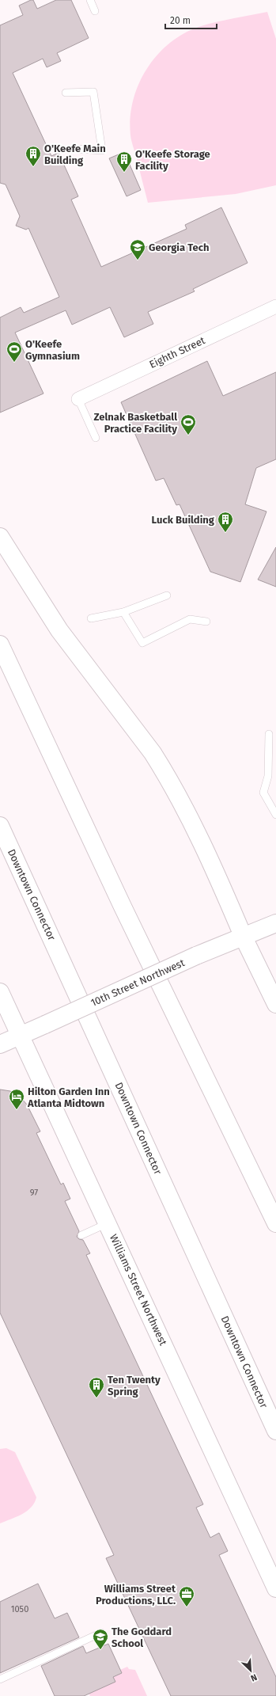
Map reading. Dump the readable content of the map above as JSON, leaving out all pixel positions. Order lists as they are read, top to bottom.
{
  "streets": {
    "main road": ["Downtown Connector", "10th Street Northwest", "Williams Street Northwest"],
    "street": ["Eighth Street"]
  },
  "crossings": [
    ["10th Street Northwest", "Williams Street Northwest"]
  ],
  "places": {
    "building": [
      "O'Keefe Main Building",
      "O'Keefe Storage Facility",
      "Luck Building",
      "Ten Twenty Spring"
    ],
    "school or university": ["Georgia Tech", "The Goddard School"],
    "sports": ["O'Keefe Gymnasium", "Zelnak Basketball Practice Facility"],
    "hotel": ["Hilton Garden Inn Atlanta Midtown"],
    "office": ["Williams Street Productions, LLC."]
  },
  "house_numbers": ["97", "1050"],
  "scale_bar": "20 m",
  "north": "bottom right"
}
